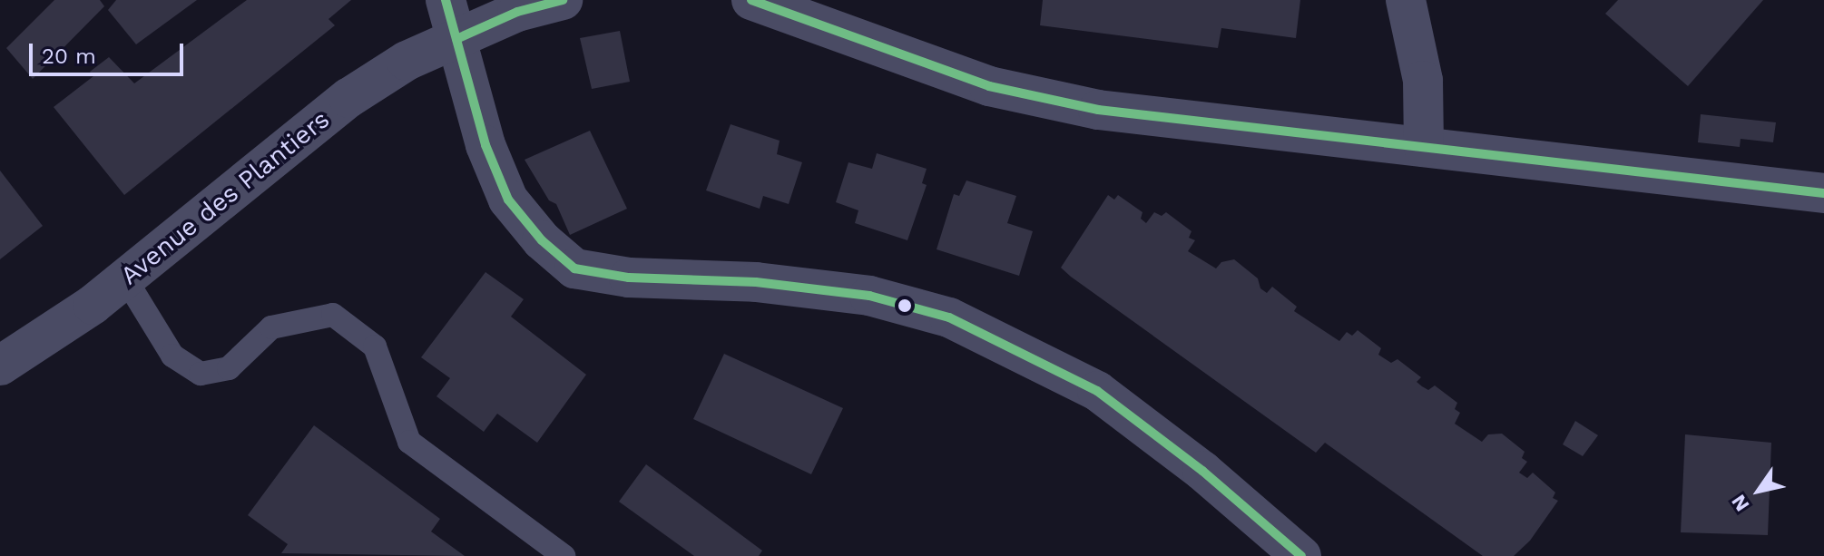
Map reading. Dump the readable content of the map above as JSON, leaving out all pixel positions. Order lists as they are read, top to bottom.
{
  "streets": {
    "street": ["Avenue des Plantiers"]
  },
  "scale_bar": "20 m",
  "north": "bottom left"
}
